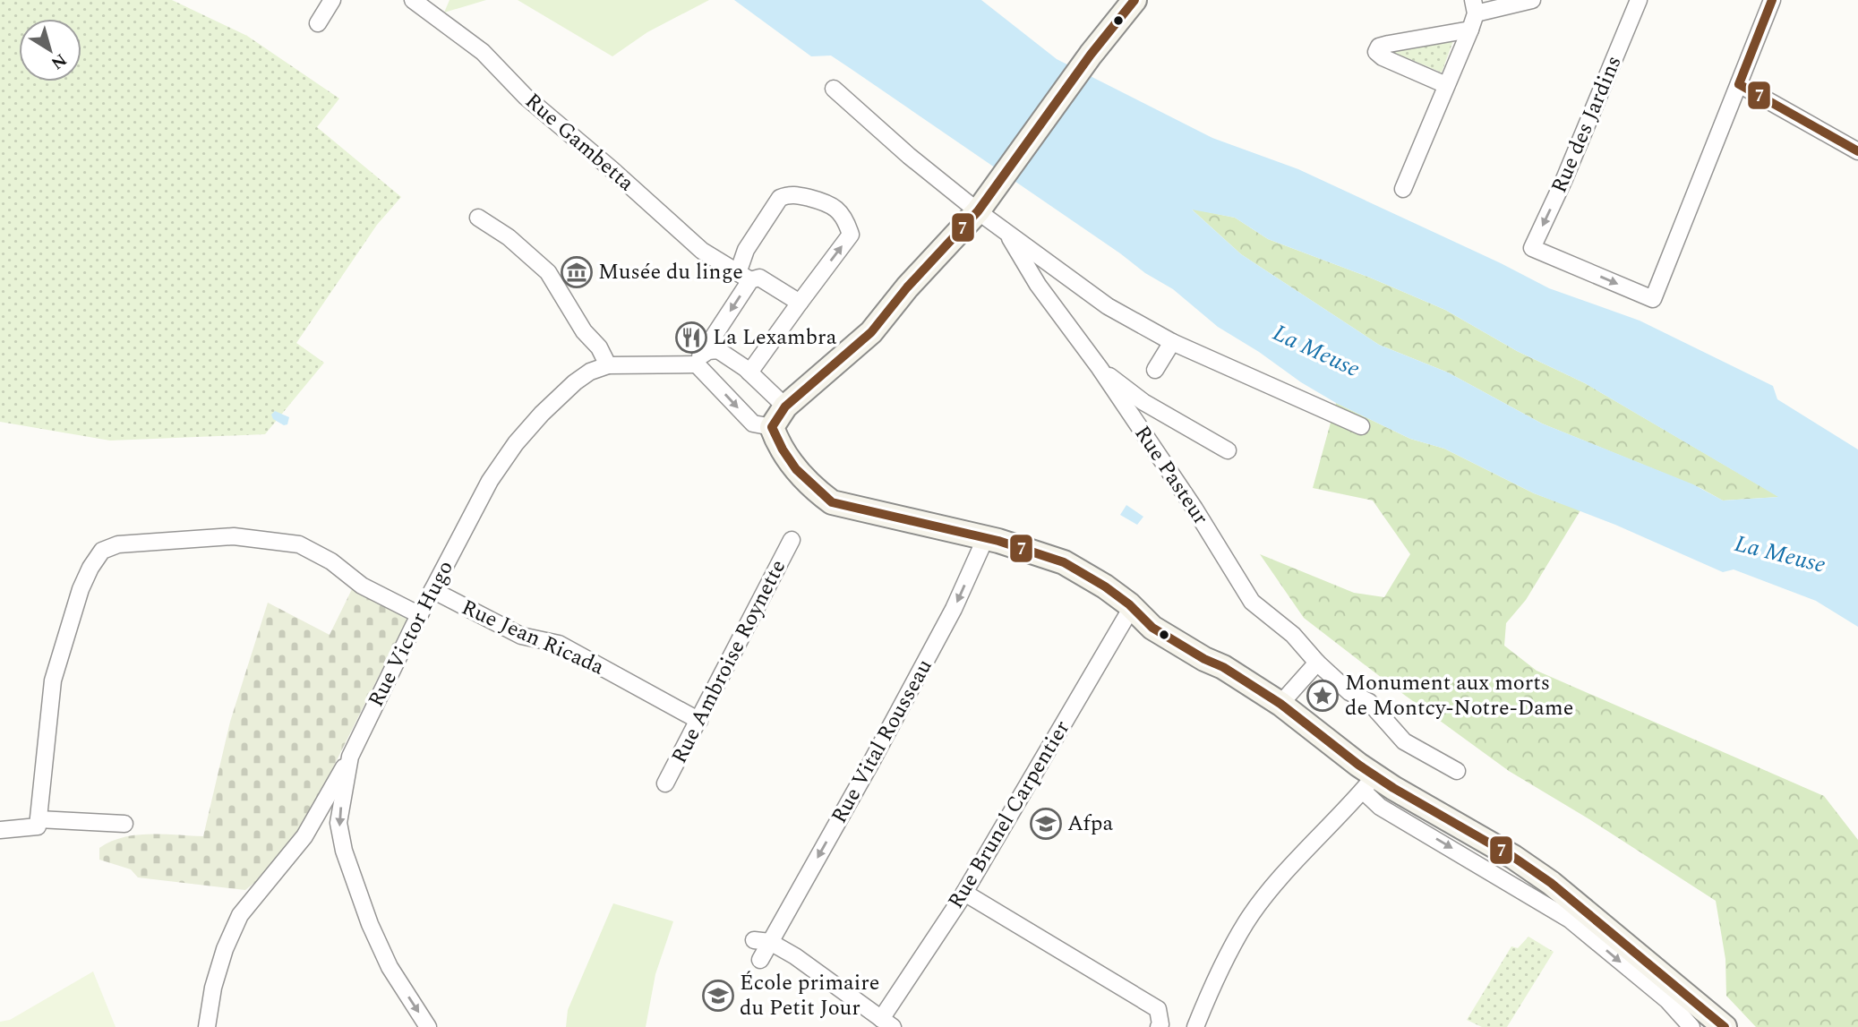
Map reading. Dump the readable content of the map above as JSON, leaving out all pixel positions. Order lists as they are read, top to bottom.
{
  "streets": {
    "street": [
      "Rue des Jardins",
      "Rue Gambetta",
      "Rue Pasteur",
      "Rue Victor Hugo",
      "Rue Jean Ricada",
      "Rue Ambroise Roynette",
      "Rue Vital Rousseau",
      "Rue Brunel Carpentier"
    ]
  },
  "crossings": [
    ["Rue Victor Hugo", "Rue Jean Ricada"],
    ["Rue Jean Ricada", "Rue Ambroise Roynette"]
  ],
  "one_way": ["Rue Vital Rousseau"],
  "water": ["La Meuse"],
  "places": {
    "museum": ["Musée du linge"],
    "restaurant": ["La Lexambra"],
    "place": ["Monument aux morts de Montcy-Notre-Dame"],
    "school or university": ["Afpa", "École primaire du Petit Jour"]
  },
  "lines": ["transit line 7"],
  "north": "bottom right"
}
